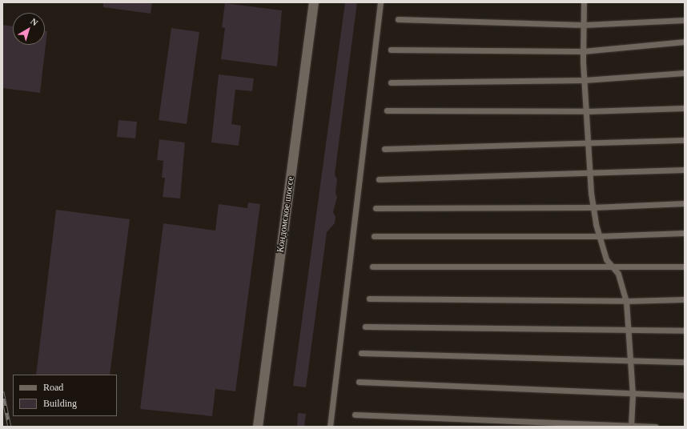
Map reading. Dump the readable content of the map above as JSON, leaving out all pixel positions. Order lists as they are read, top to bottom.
{
  "streets": {
    "street": ["Кондомское шоссе"]
  },
  "legend": ["Road", "Building"],
  "north": "top right"
}
